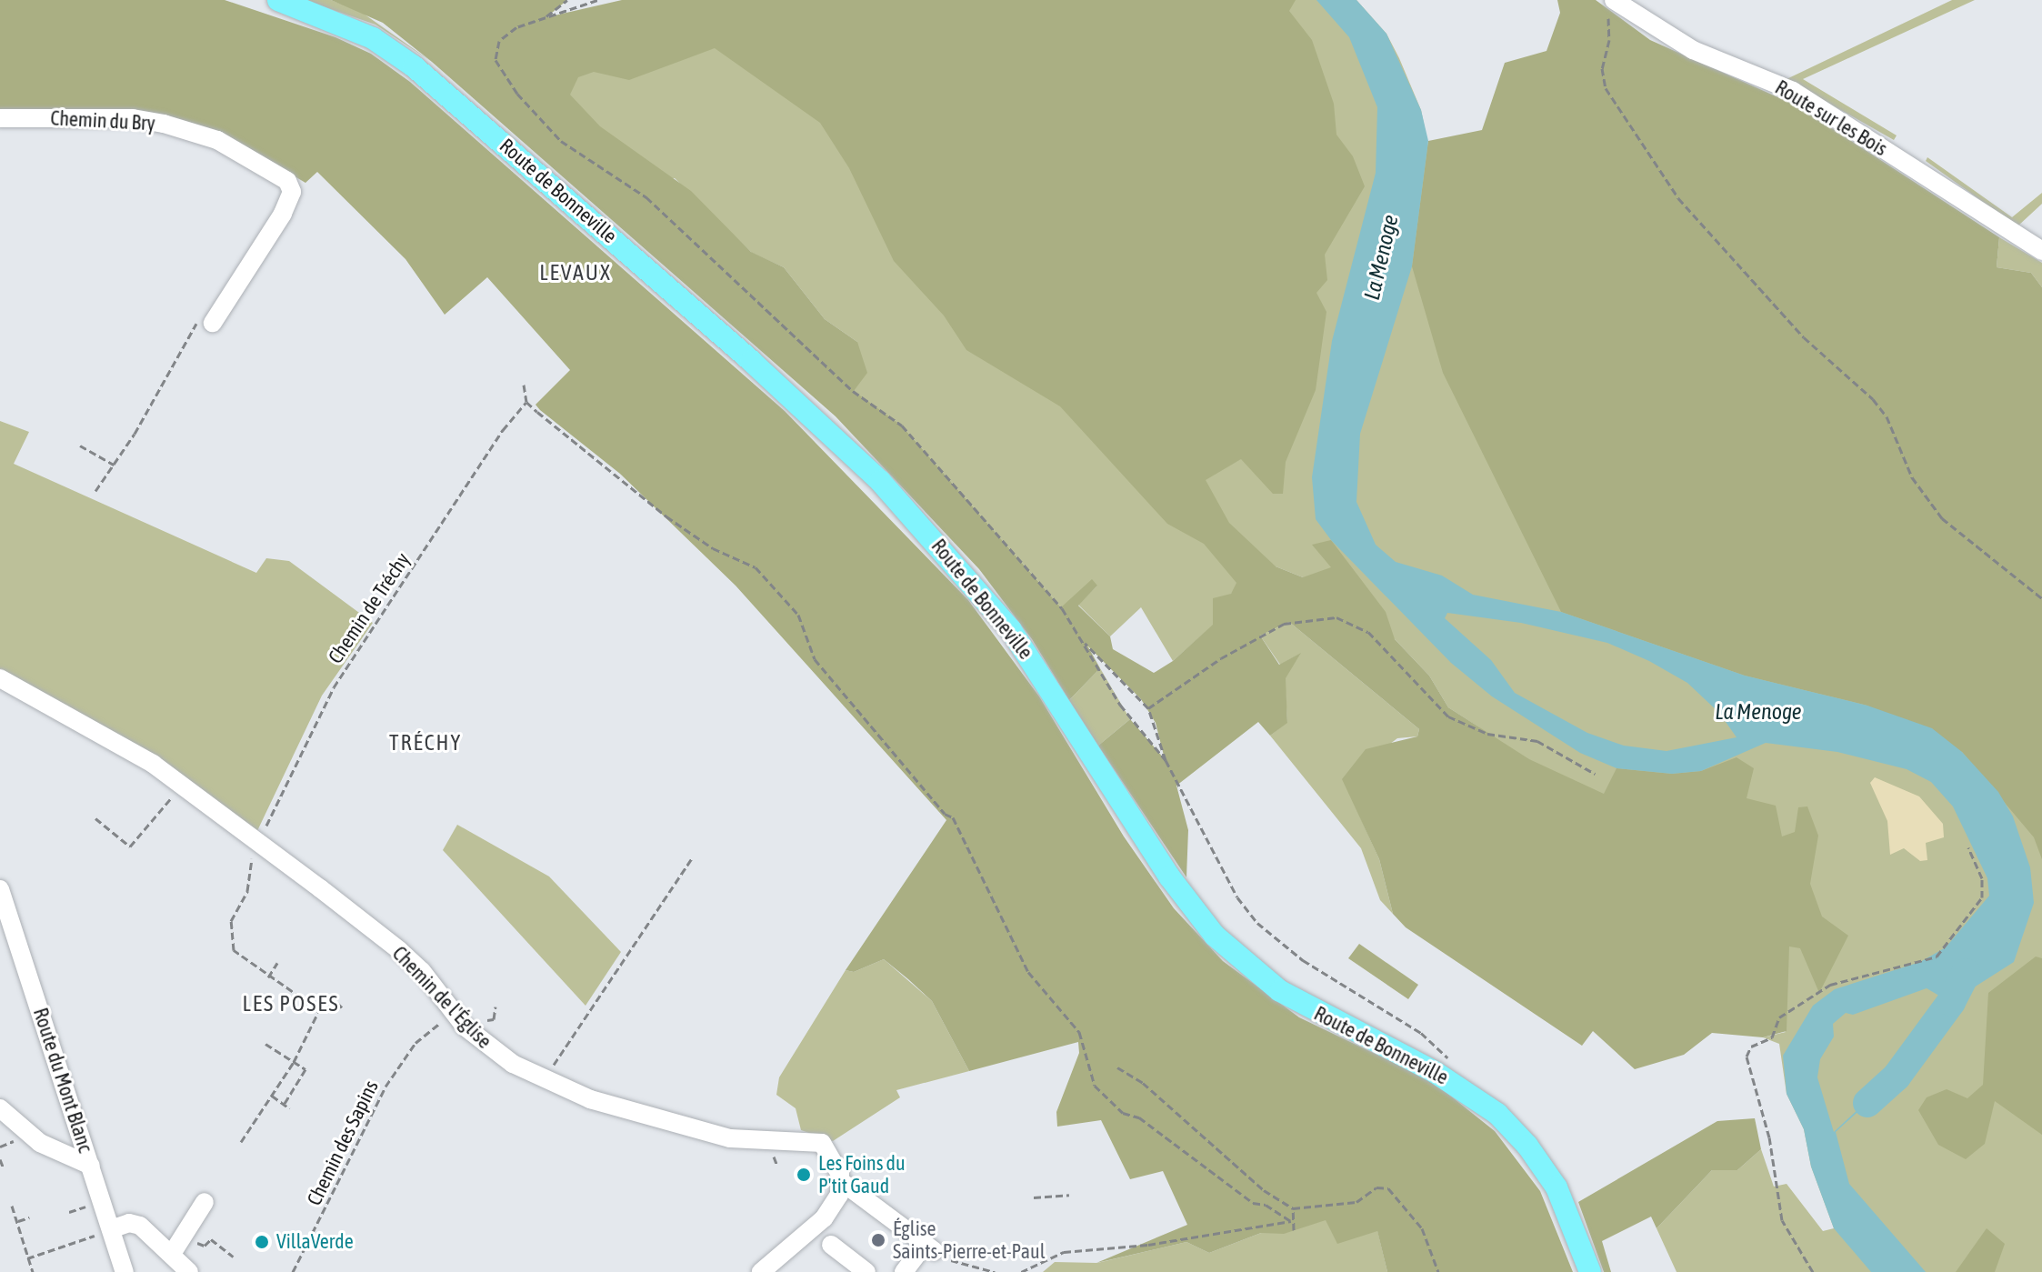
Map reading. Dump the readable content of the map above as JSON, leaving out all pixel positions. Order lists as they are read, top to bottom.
{
  "streets": {
    "main road": ["Route de Bonneville"],
    "street": [
      "Route sur les Bois",
      "Chemin du Bry",
      "Chemin de l'Église",
      "Route du Mont Blanc"
    ],
    "path": ["Chemin de Tréchy", "Chemin des Sapins"]
  },
  "crossings": [
    ["Chemin de Tréchy", "Chemin de l'Église"]
  ],
  "districts": ["LEVAUX", "TRÉCHY", "LES POSES"],
  "water": ["La Menoge"],
  "places": ["Les Foins du P'tit Gaud", "Église Saints-Pierre-et-Paul", "VillaVerde"]
}
